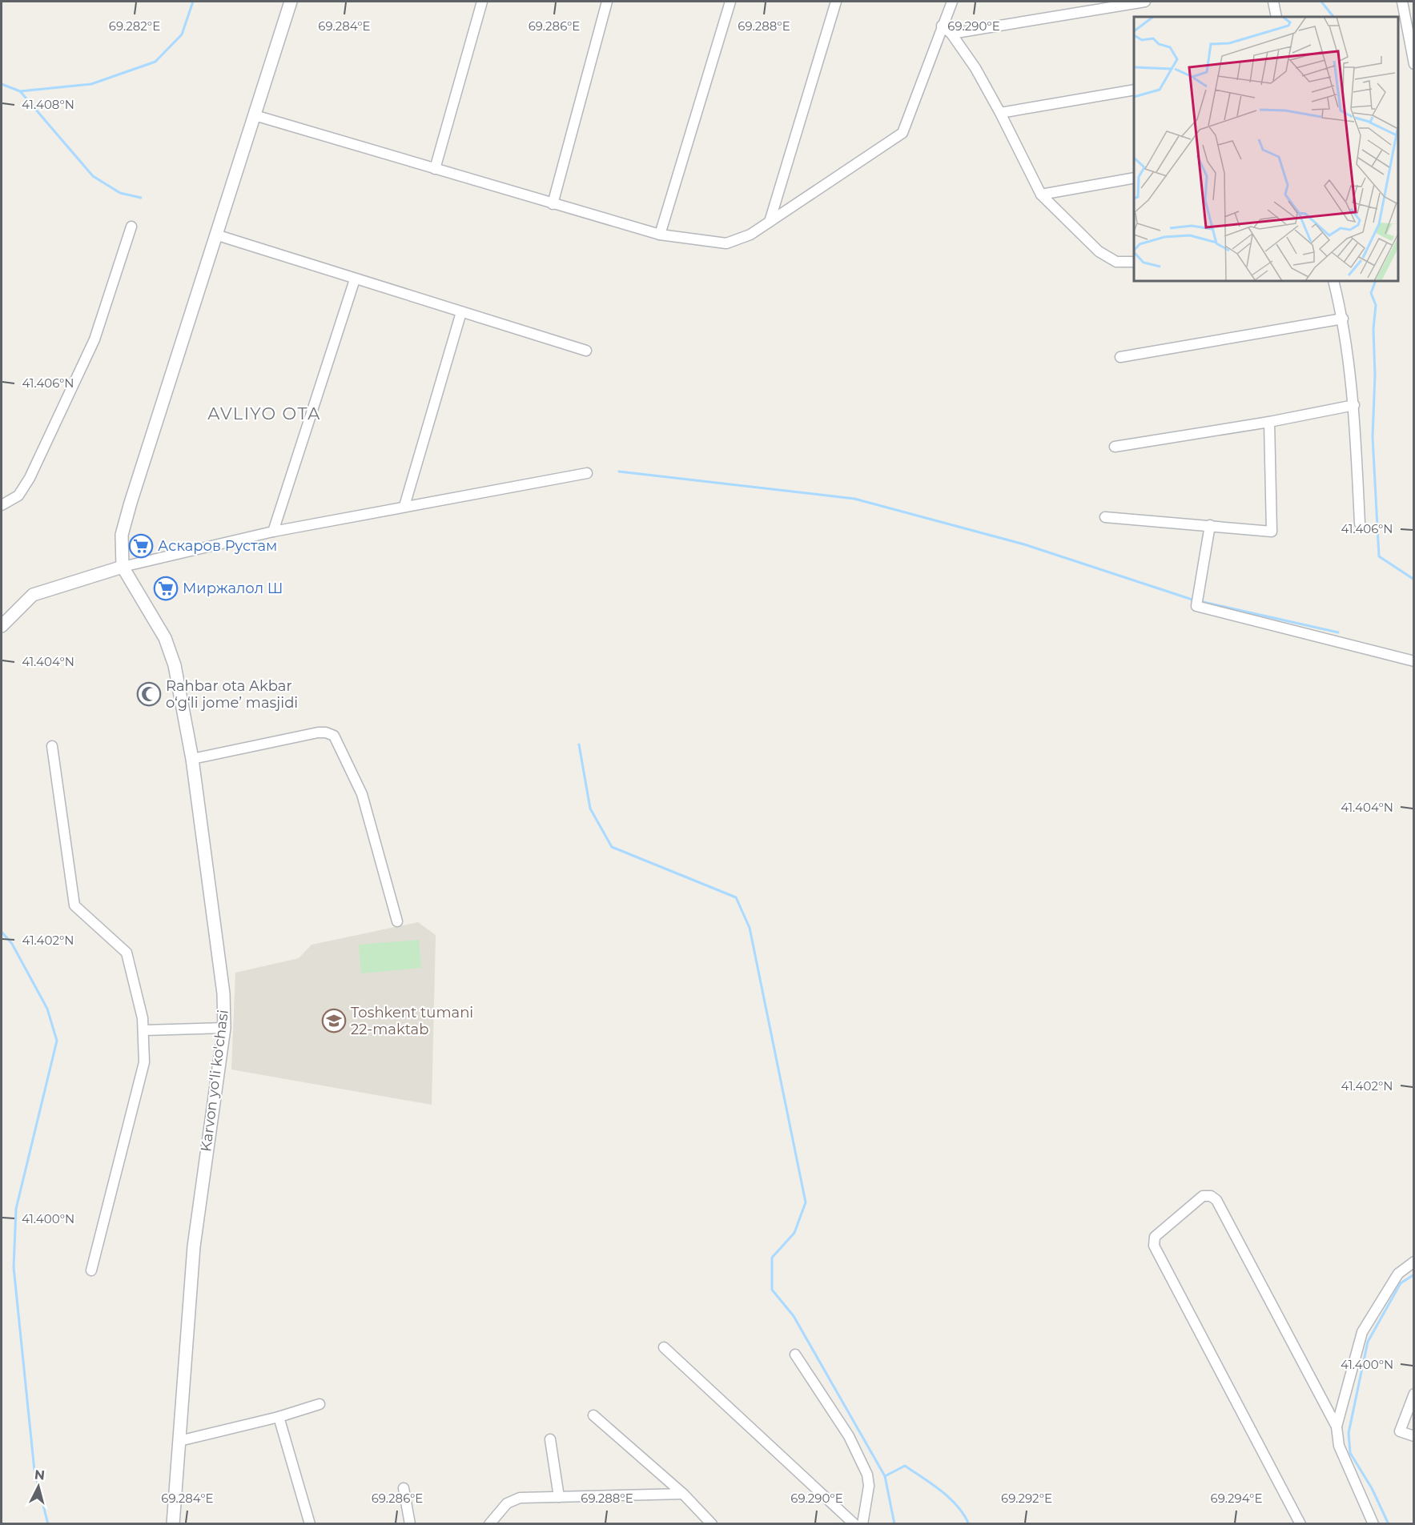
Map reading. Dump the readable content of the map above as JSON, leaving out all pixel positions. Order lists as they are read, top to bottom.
{
  "streets": {
    "street": ["Karvon yo‘li ko'chasi"]
  },
  "districts": ["AVLIYO OTA"],
  "places": {
    "supermarket": ["Аскаров Рустам", "Миржалол Ш"],
    "mosque": ["Rahbar ota Akbar o‘g‘li jome’ masjidi"],
    "school or university": ["Toshkent tumani 22-maktab"]
  },
  "north": "top",
  "coordinates": [
    "69.282°E",
    "69.284°E",
    "69.286°E",
    "69.288°E",
    "69.290°E",
    "41.408°N",
    "41.406°N",
    "41.404°N",
    "41.402°N",
    "41.400°N",
    "69.292°E",
    "69.294°E"
  ]
}
